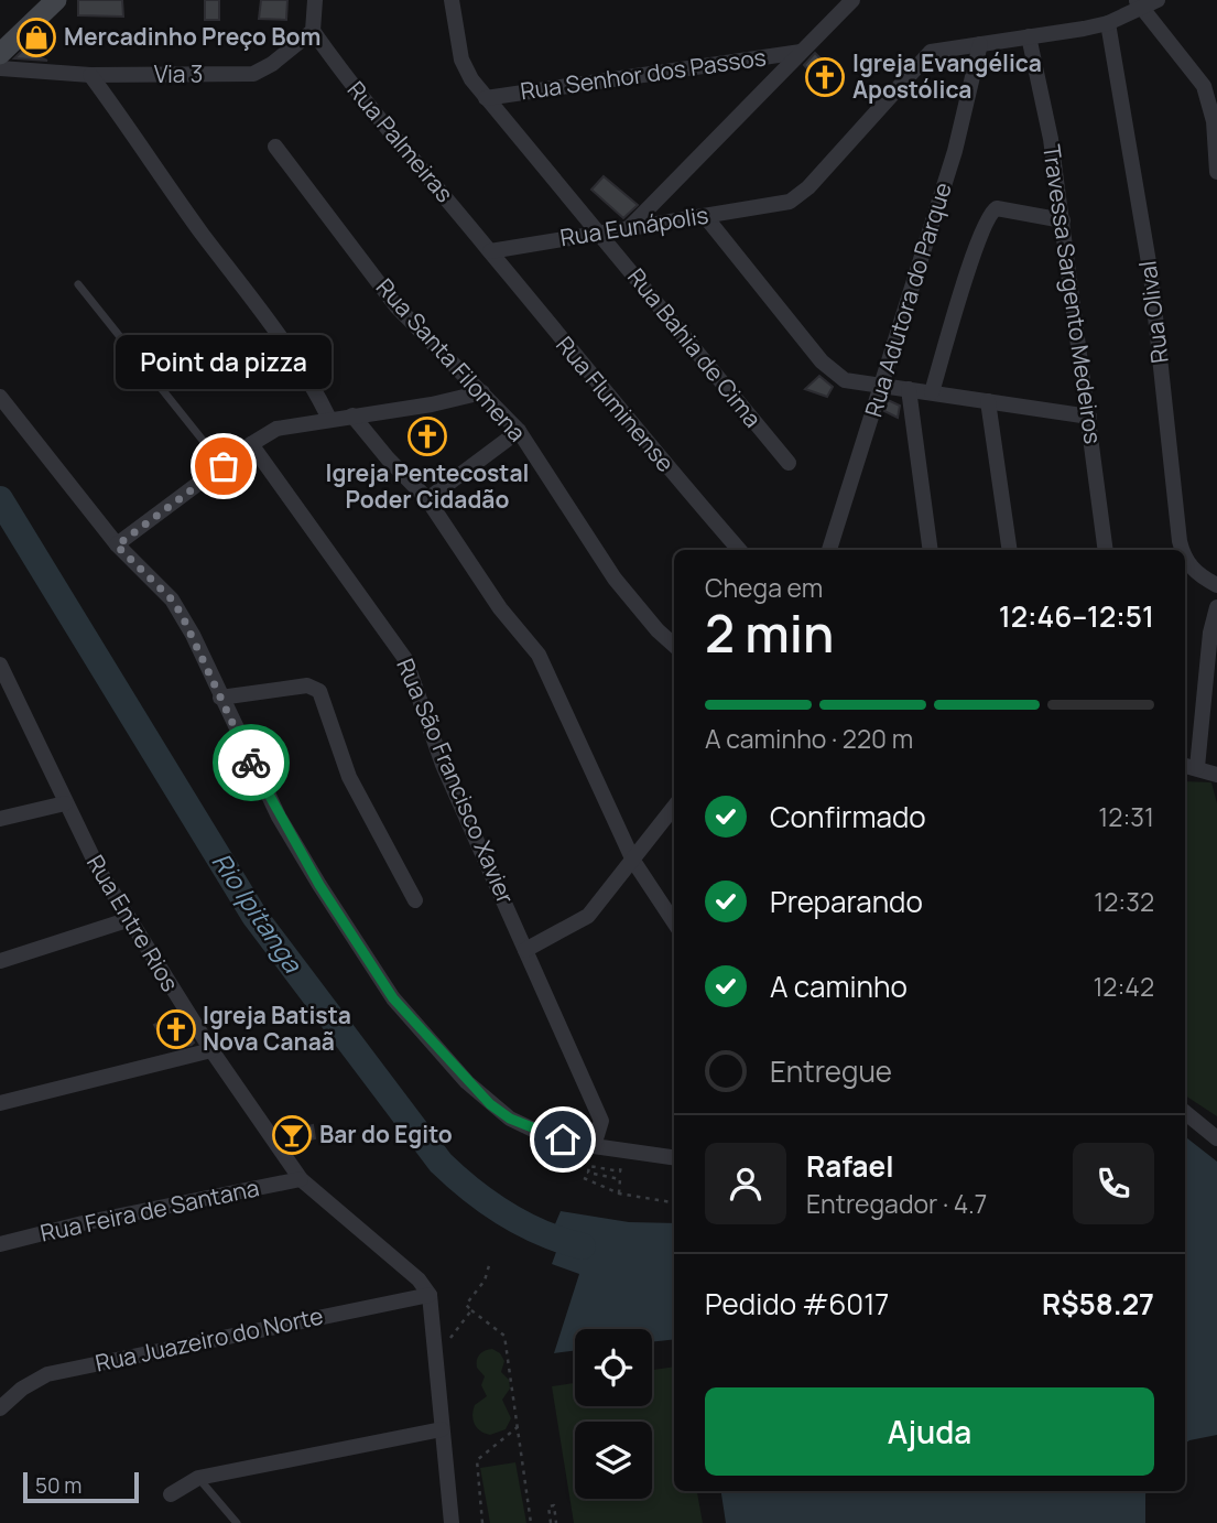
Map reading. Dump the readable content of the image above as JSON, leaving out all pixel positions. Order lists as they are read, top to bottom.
{
  "streets": {
    "street": [
      "Via 3",
      "Rua Senhor dos Passos",
      "Rua Palmeiras",
      "Rua Eunápolis",
      "Travessa Sargento Medeiros",
      "Rua Adutora do Parque",
      "Rua Olival",
      "Rua Bahia de Cima",
      "Rua Santa Filomena",
      "Rua Fluminense",
      "Rua São Francisco Xavier",
      "Rua Entre Rios",
      "Rua Feira de Santana",
      "Rua Juazeiro do Norte"
    ]
  },
  "crossings": [
    ["Via 3", "Rua Palmeiras"],
    ["Rua Senhor dos Passos", "Rua Bahia de Cima"],
    ["Rua Palmeiras", "Rua Eunápolis"],
    ["Rua Palmeiras", "Rua Fluminense"],
    ["Rua Eunápolis", "Rua Adutora do Parque"],
    ["Rua Eunápolis", "Rua Bahia de Cima"],
    ["Rua Eunápolis", "Rua Fluminense"],
    ["Rua Entre Rios", "Rua Feira de Santana"],
    ["Rua Entre Rios", "Rua Juazeiro do Norte"]
  ],
  "water": ["Rio Ipitanga"],
  "places": {
    "shop": ["Mercadinho Preço Bom"],
    "church": ["Igreja Evangélica Apostólica", "Igreja Pentecostal Poder Cidadão", "Igreja Batista Nova Canaã"],
    "other": ["Point da pizza"],
    "bar": ["Bar do Egito"]
  },
  "scale_bar": "50 m",
  "page": {
    "bubble": "Point da pizza",
    "heading": ["2 min", "Chega em", "12:46–12:51"],
    "panel": [
      "Rafael",
      "Entregador · 4.7",
      "Pedido #6017",
      "R$58.27"
    ],
    "bar": "A caminho · 220 m",
    "list": [
      ["Confirmado", "12:31"],
      ["Preparando", "12:32"],
      ["A caminho", "12:42"],
      "Entregue"
    ],
    "buttons": "Ajuda",
    "scale": "50 m"
  }
}
